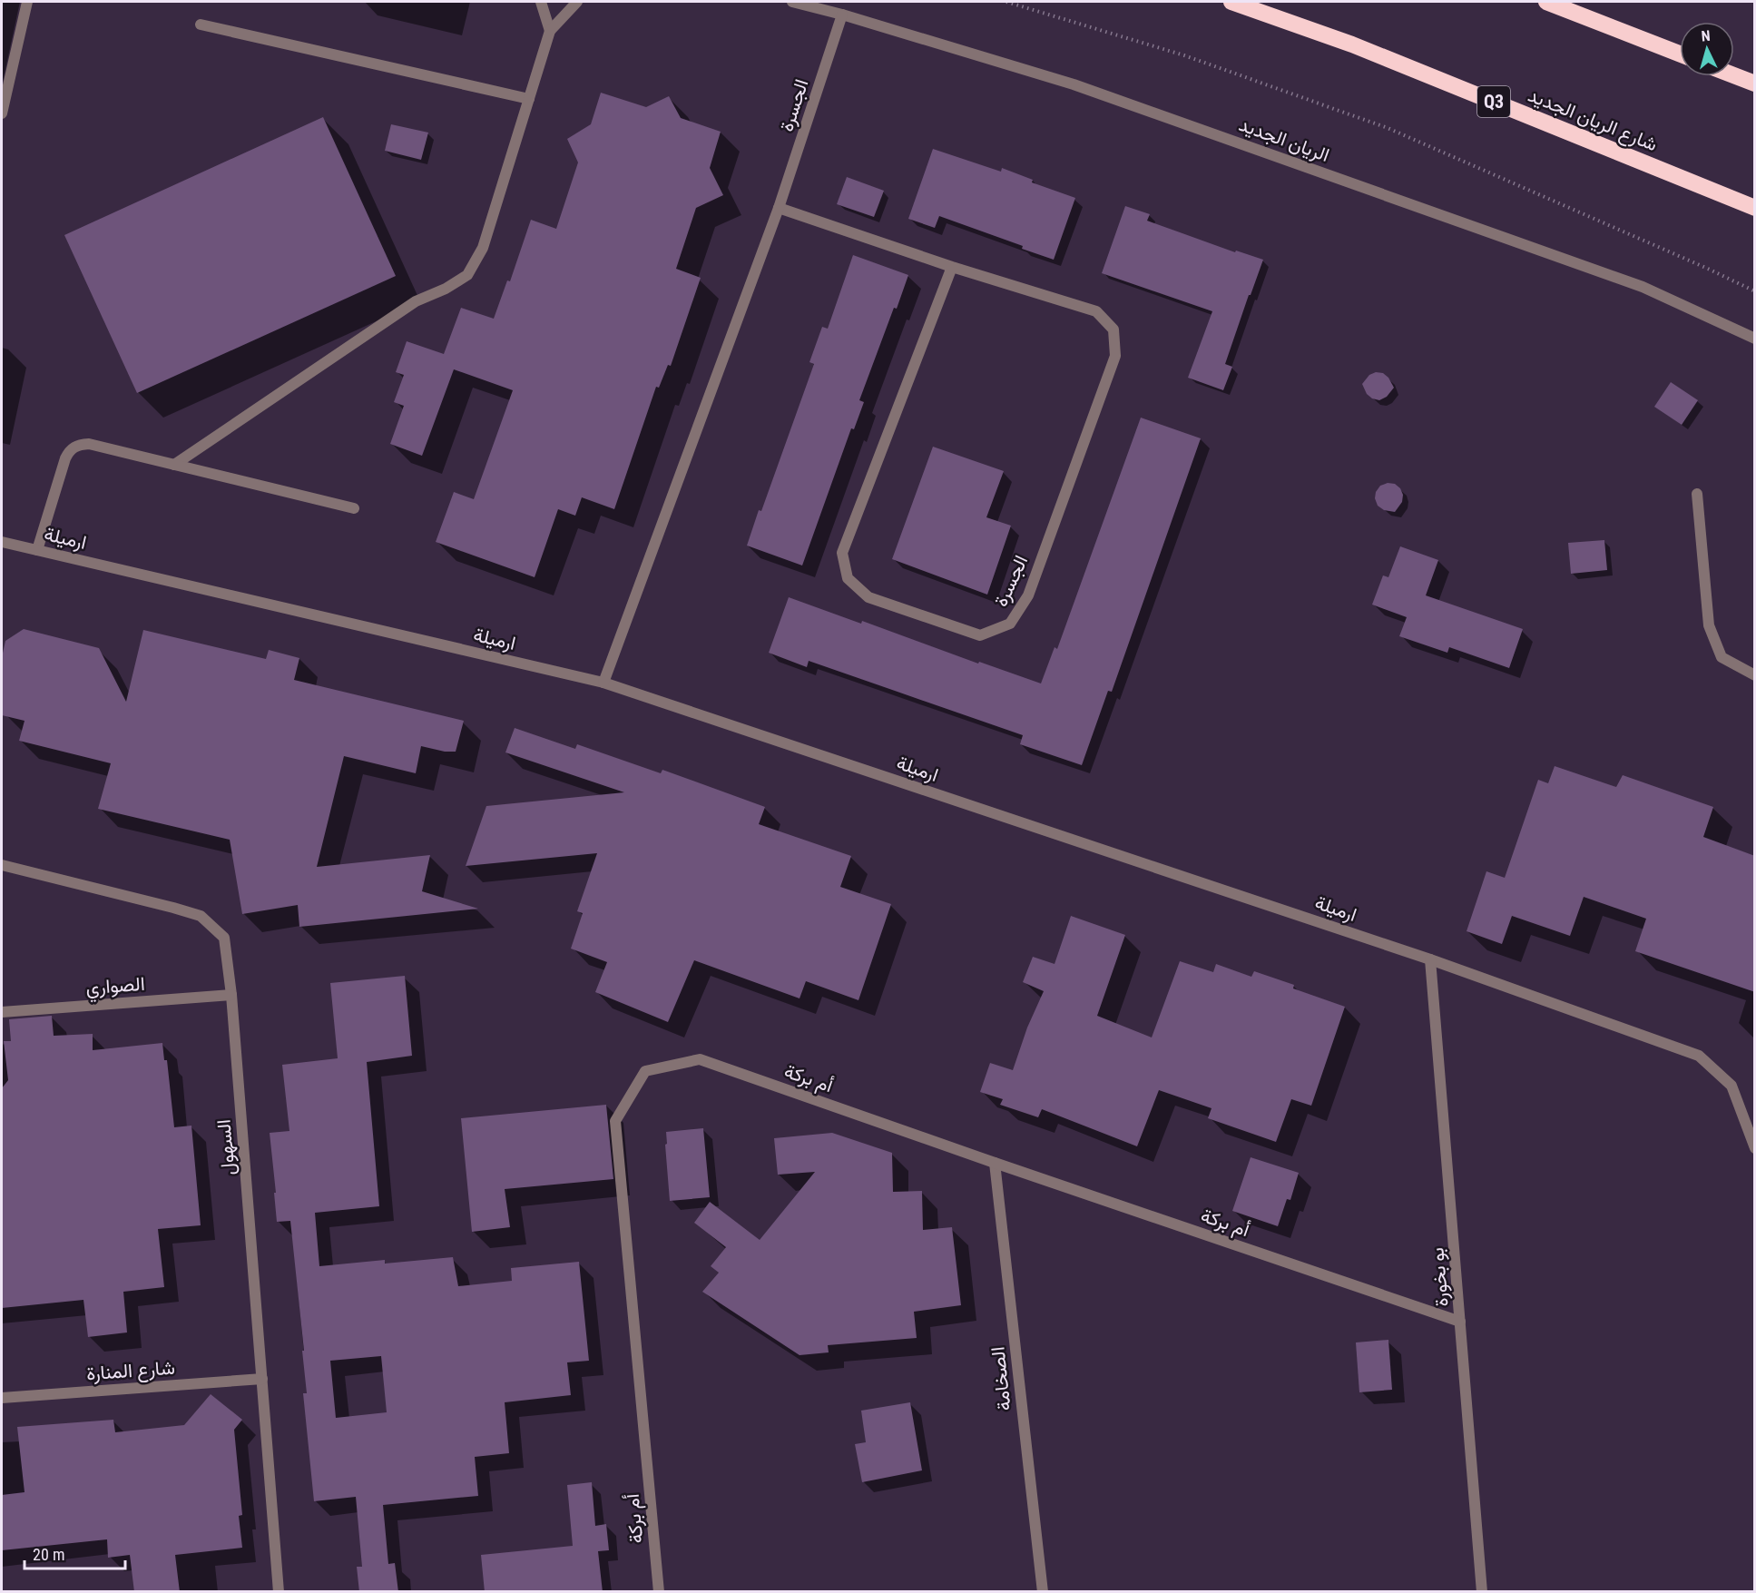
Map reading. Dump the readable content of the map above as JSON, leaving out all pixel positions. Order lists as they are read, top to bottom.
{
  "streets": {
    "highway": ["Q3", "شارع الريان الجديد"],
    "street": [
      "الجسرة",
      "الريان الجديد",
      "ارميلة",
      "الصواري",
      "أم بركة",
      "السهول",
      "بو بخورة",
      "شارع المنارة",
      "الصخامة"
    ]
  },
  "crossings": [
    ["الجسرة", "الريان الجديد"],
    ["الجسرة", "ارميلة"],
    ["ارميلة", "بو بخورة"],
    ["الصواري", "السهول"],
    ["أم بركة", "بو بخورة"],
    ["أم بركة", "الصخامة"],
    ["السهول", "شارع المنارة"]
  ],
  "scale_bar": "20 m",
  "north": "top"
}
